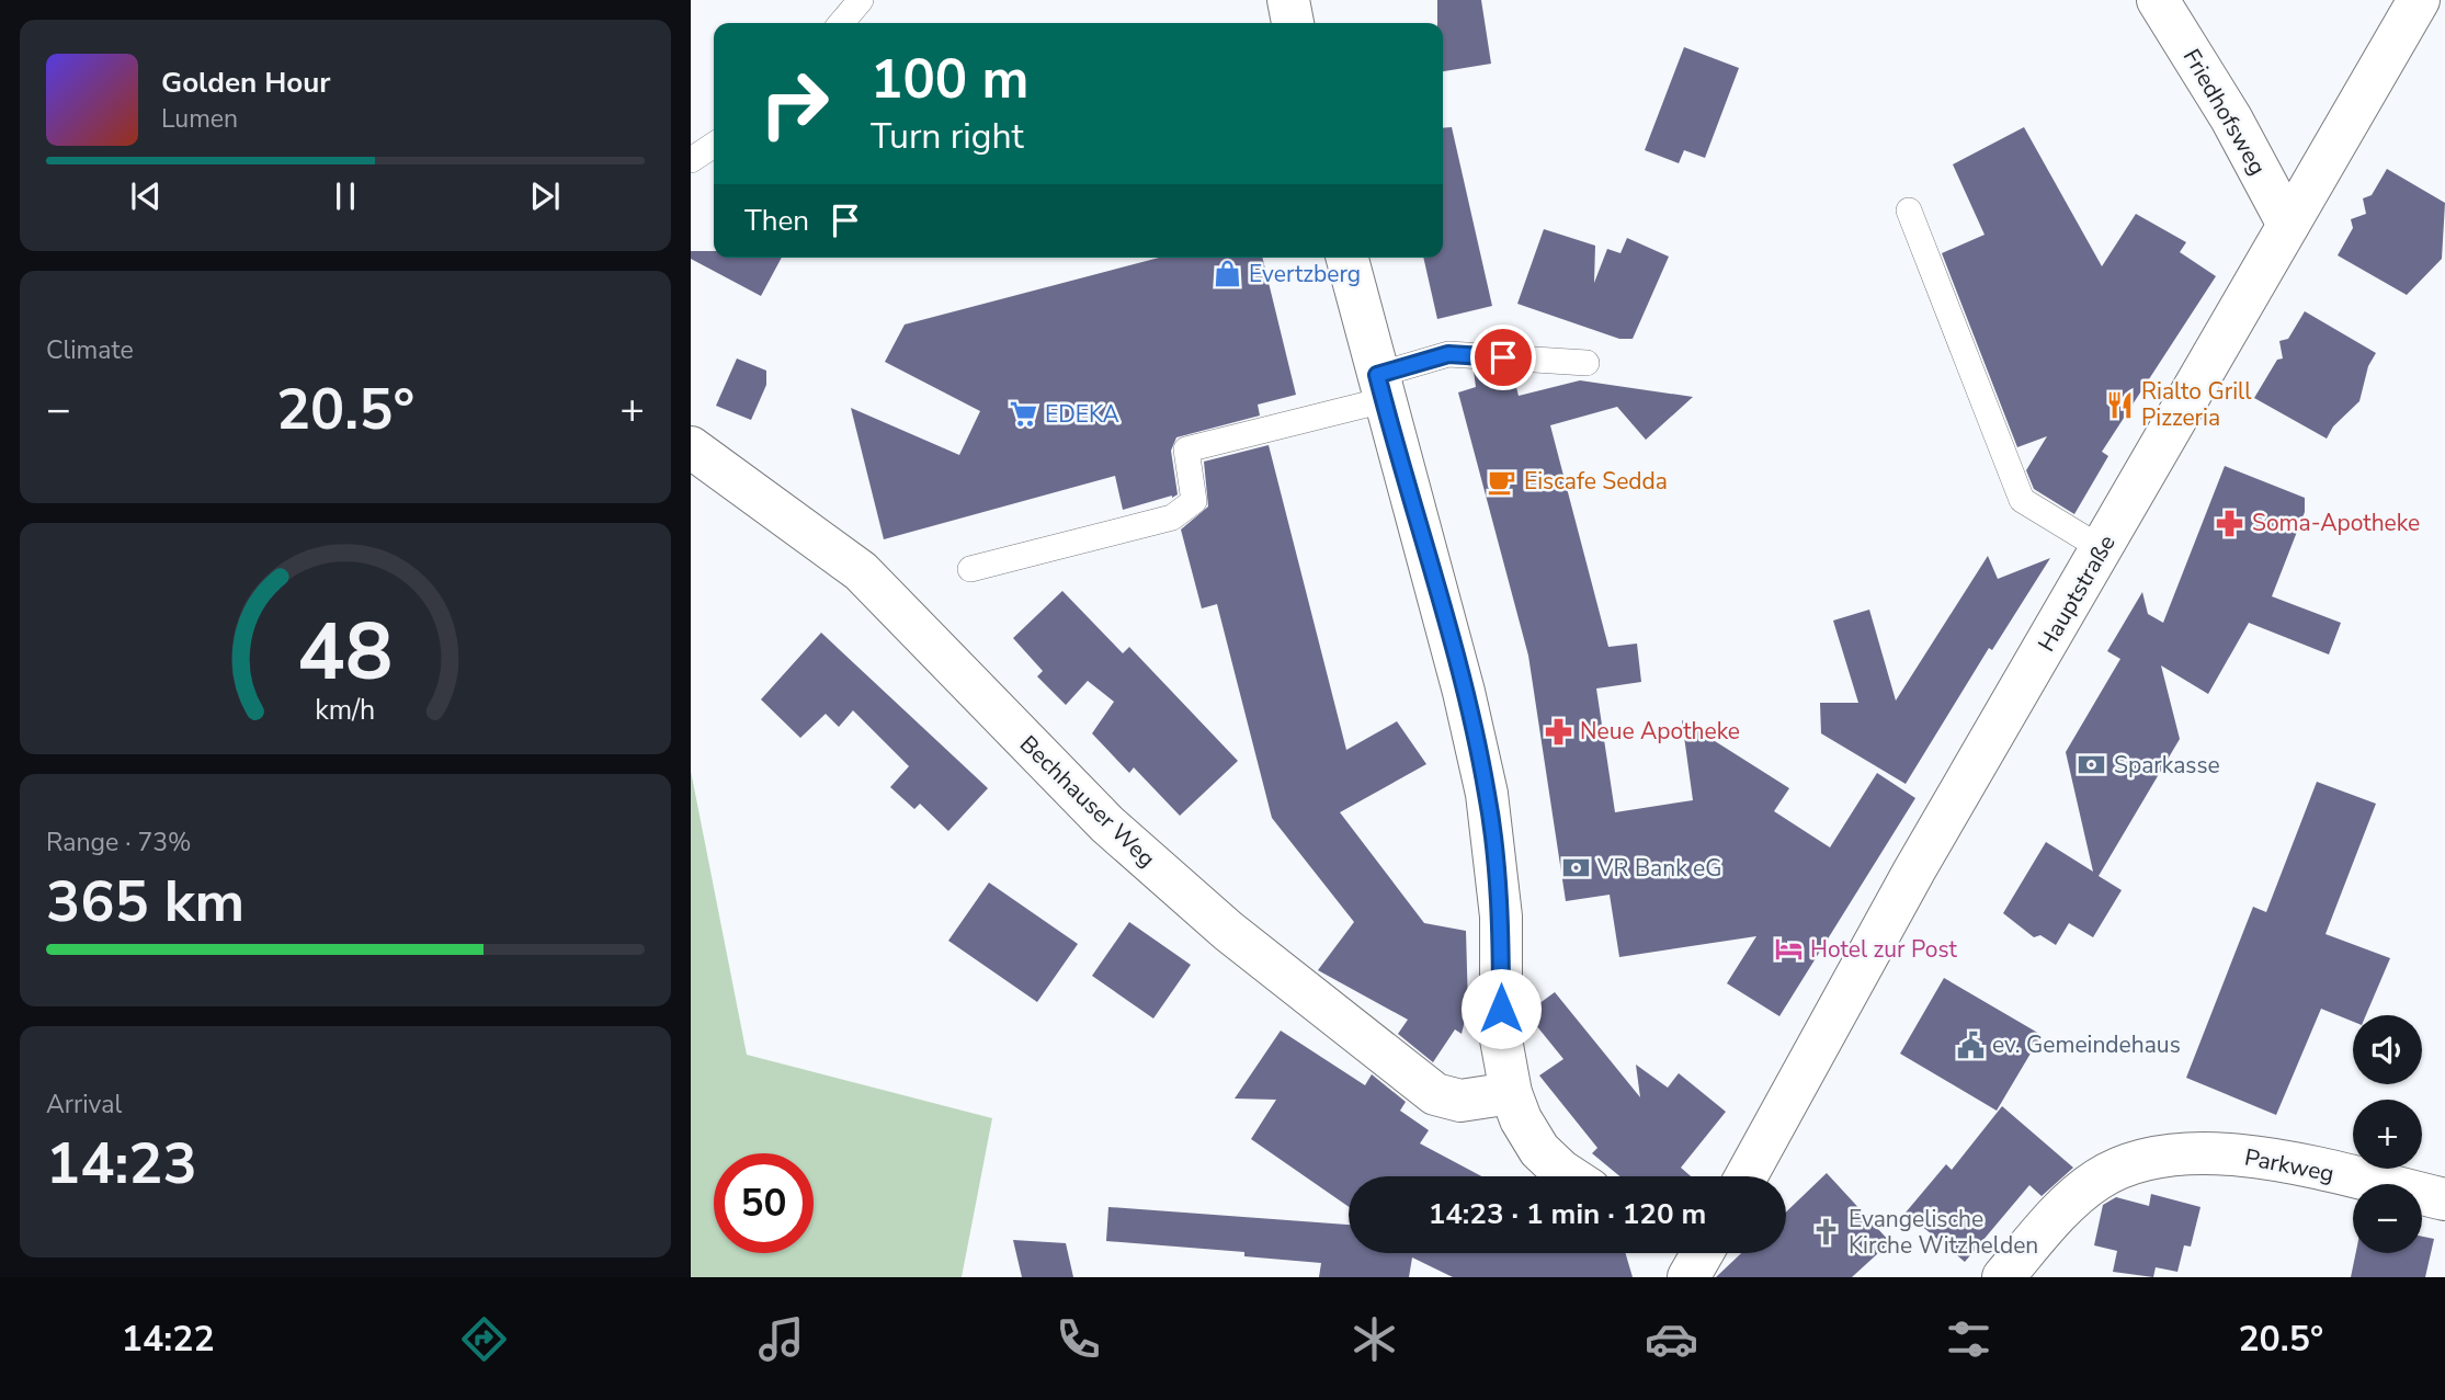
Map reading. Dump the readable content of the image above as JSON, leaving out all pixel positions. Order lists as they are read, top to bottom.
{
  "streets": {
    "main road": [
      "Friedhofsweg",
      "Hauptstraße",
      "Bechhauser Weg",
      "Parkweg"
    ]
  },
  "crossings": [
    ["Friedhofsweg", "Hauptstraße"]
  ],
  "places": {
    "shop": ["Evertzberg"],
    "restaurant": ["Rialto Grill Pizzeria"],
    "supermarket": ["EDEKA"],
    "cafe": ["Eiscafe Sedda"],
    "pharmacy": ["Soma-Apotheke", "Neue Apotheke"],
    "bank": ["Sparkasse", "VR Bank eG"],
    "hotel": ["Hotel zur Post"],
    "public building": ["ev. Gemeindehaus"],
    "church": ["Evangelische Kirche Witzhelden"]
  },
  "page": {
    "turn": ["100 m", "Turn right"],
    "song": ["Golden Hour", "Lumen"],
    "then": "Then",
    "tile": [
      "Climate",
      ["Range · 73%", "365 km"],
      ["Arrival", "14:23"]
    ],
    "heat": ["−", "20.5°", "+"],
    "map_buttons": ["+", "−"],
    "limit": "50",
    "trip": "14:23 · 1 min · 120 m",
    "tabs": ["14:22", "20.5°"],
    "gauge": ["48", "km/h"]
  }
}
